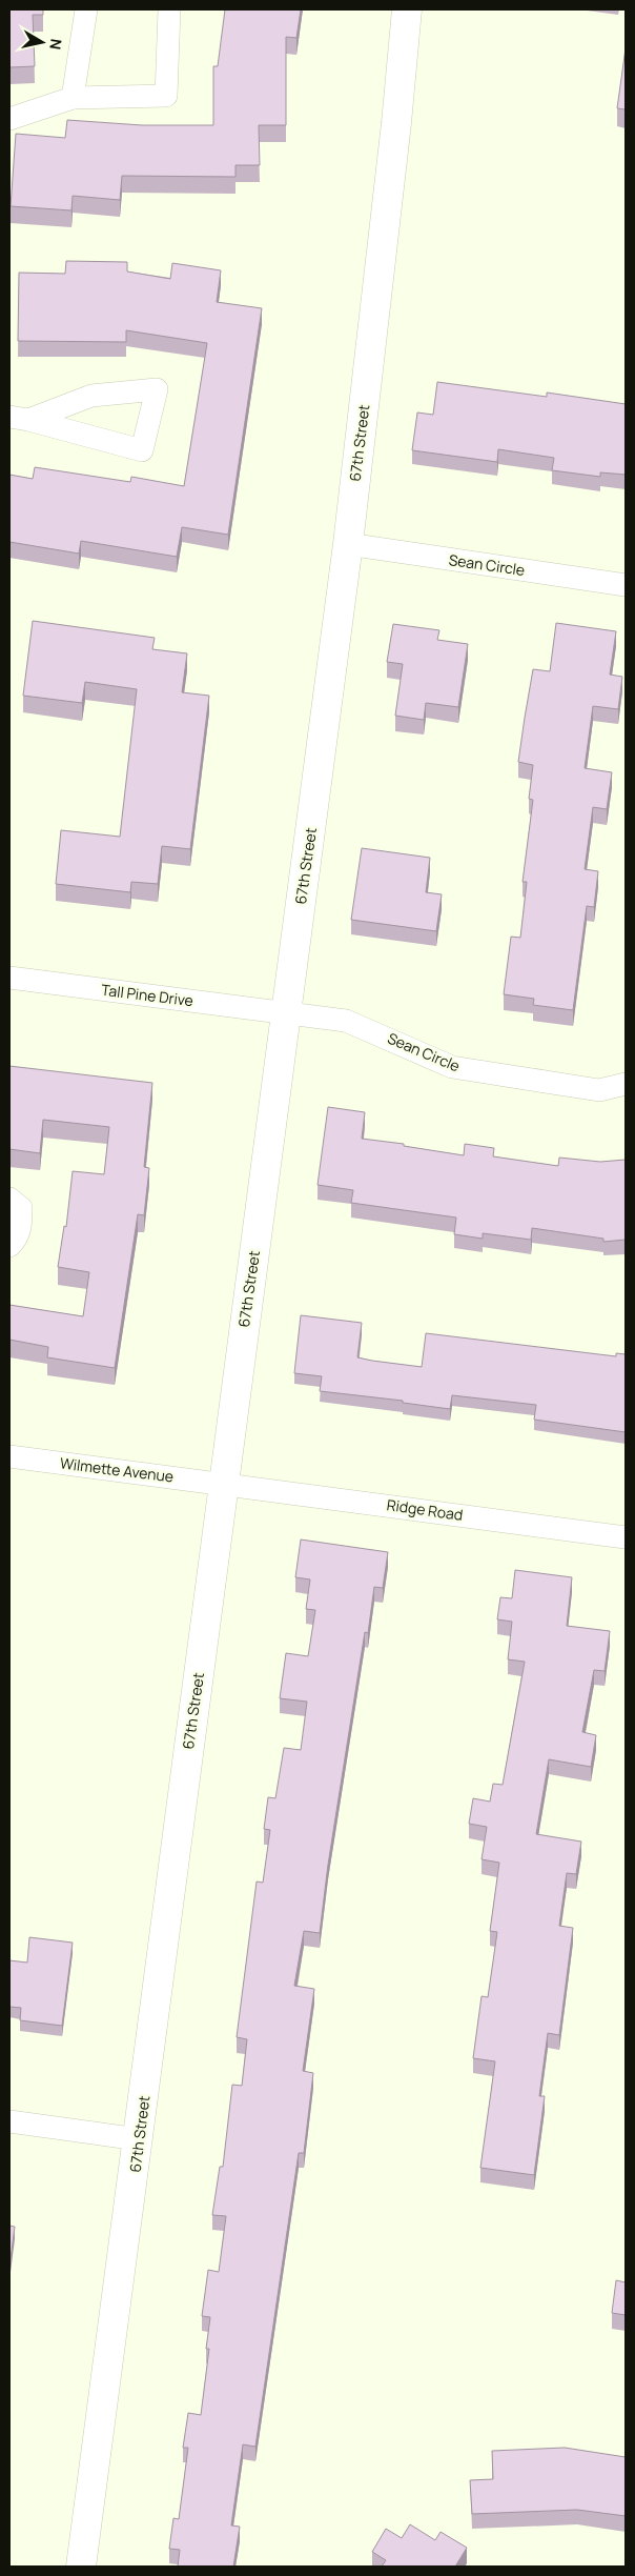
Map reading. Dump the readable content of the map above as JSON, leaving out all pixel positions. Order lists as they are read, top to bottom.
{
  "streets": {
    "street": [
      "67th Street",
      "Sean Circle",
      "Tall Pine Drive",
      "Wilmette Avenue",
      "Ridge Road"
    ]
  },
  "crossings": [
    ["67th Street", "Sean Circle"],
    ["67th Street", "Tall Pine Drive"],
    ["67th Street", "Wilmette Avenue"],
    ["67th Street", "Ridge Road"],
    ["Sean Circle", "Tall Pine Drive"],
    ["Wilmette Avenue", "Ridge Road"]
  ],
  "north": "right"
}
